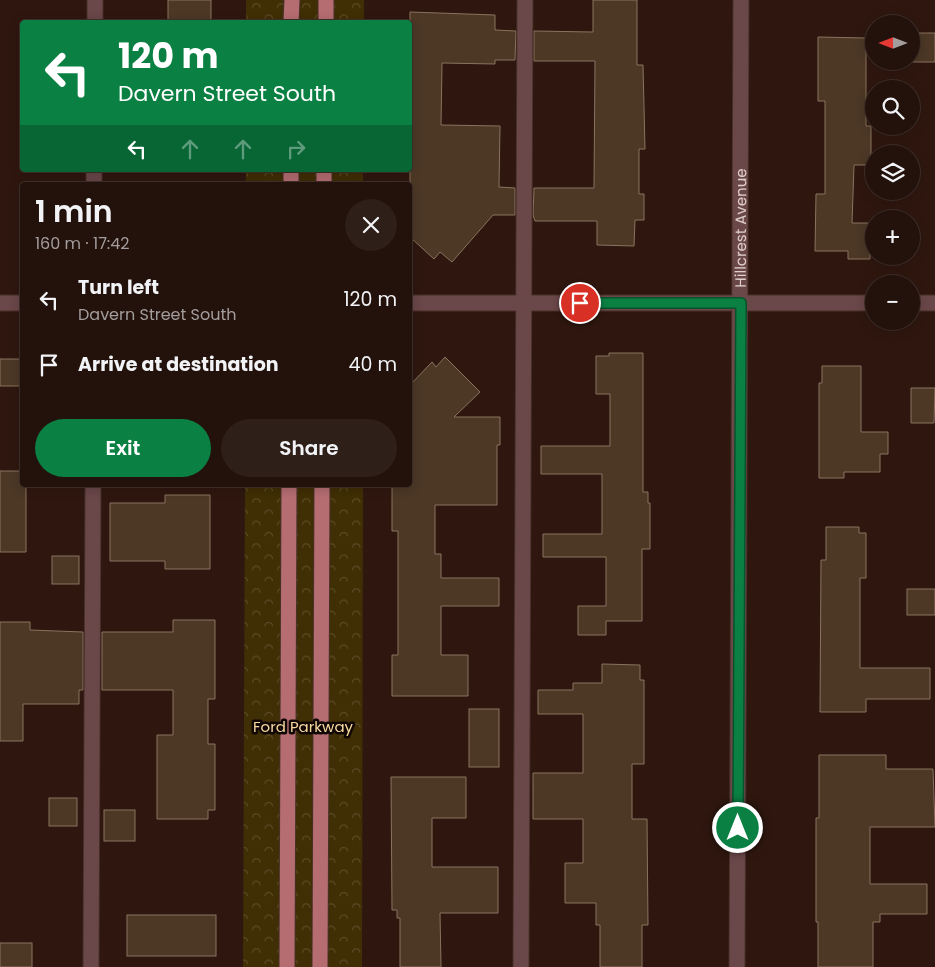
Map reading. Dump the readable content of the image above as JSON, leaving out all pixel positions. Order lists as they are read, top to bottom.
{
  "streets": {
    "street": ["Hillcrest Avenue"]
  },
  "parks": ["Ford Parkway"],
  "north": "left",
  "page": {
    "map_buttons": ["+", "−"],
    "turn": ["120 m", "Davern Street South"],
    "heading": ["1 min", "160 m · 17:42"],
    "list": [
      {
        "name": "Turn left",
        "note": "Davern Street South",
        "value": "120 m"
      },
      {
        "name": "Arrive at destination",
        "value": "40 m"
      }
    ],
    "buttons": ["Exit", "Share"]
  }
}
